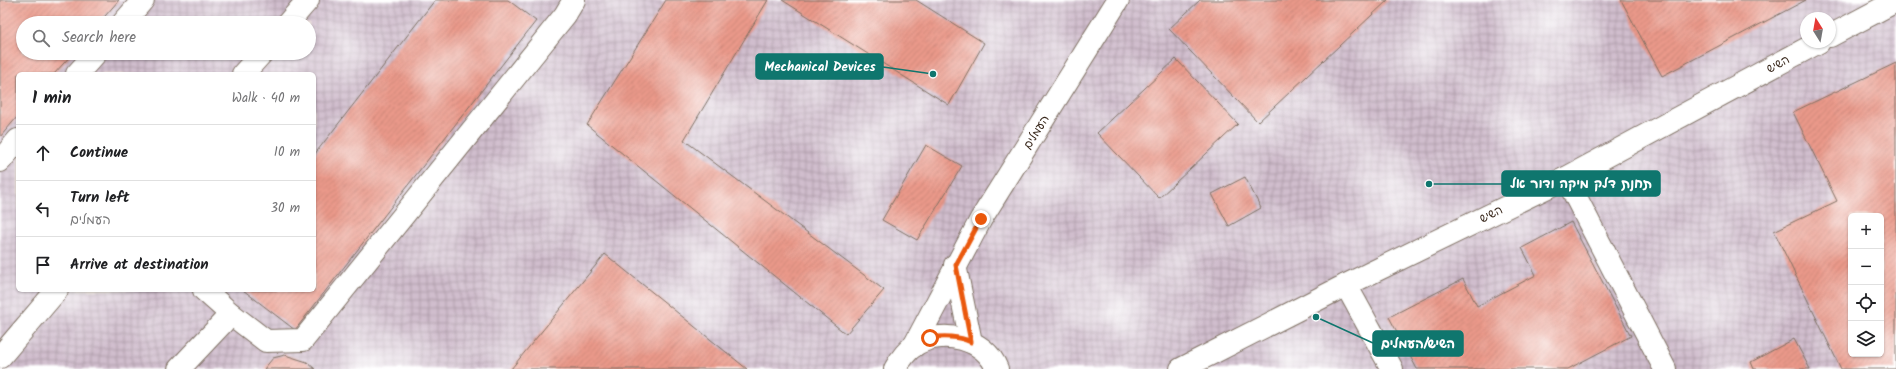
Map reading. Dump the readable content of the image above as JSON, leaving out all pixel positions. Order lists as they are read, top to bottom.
{
  "streets": {
    "street": ["השיש", "העמלים"]
  },
  "places": ["Mechanical Devices", "תחנת דלק מיקה ודור אל", "השיש/העמלים"],
  "north": "top",
  "page": {
    "search": "Search here",
    "heading": ["1 min", "Walk · 40 m"],
    "list": [
      ["Continue", "10 m"],
      ["Turn left", "העמלים", "30 m"],
      "Arrive at destination"
    ],
    "map_buttons": ["+", "−"]
  }
}
